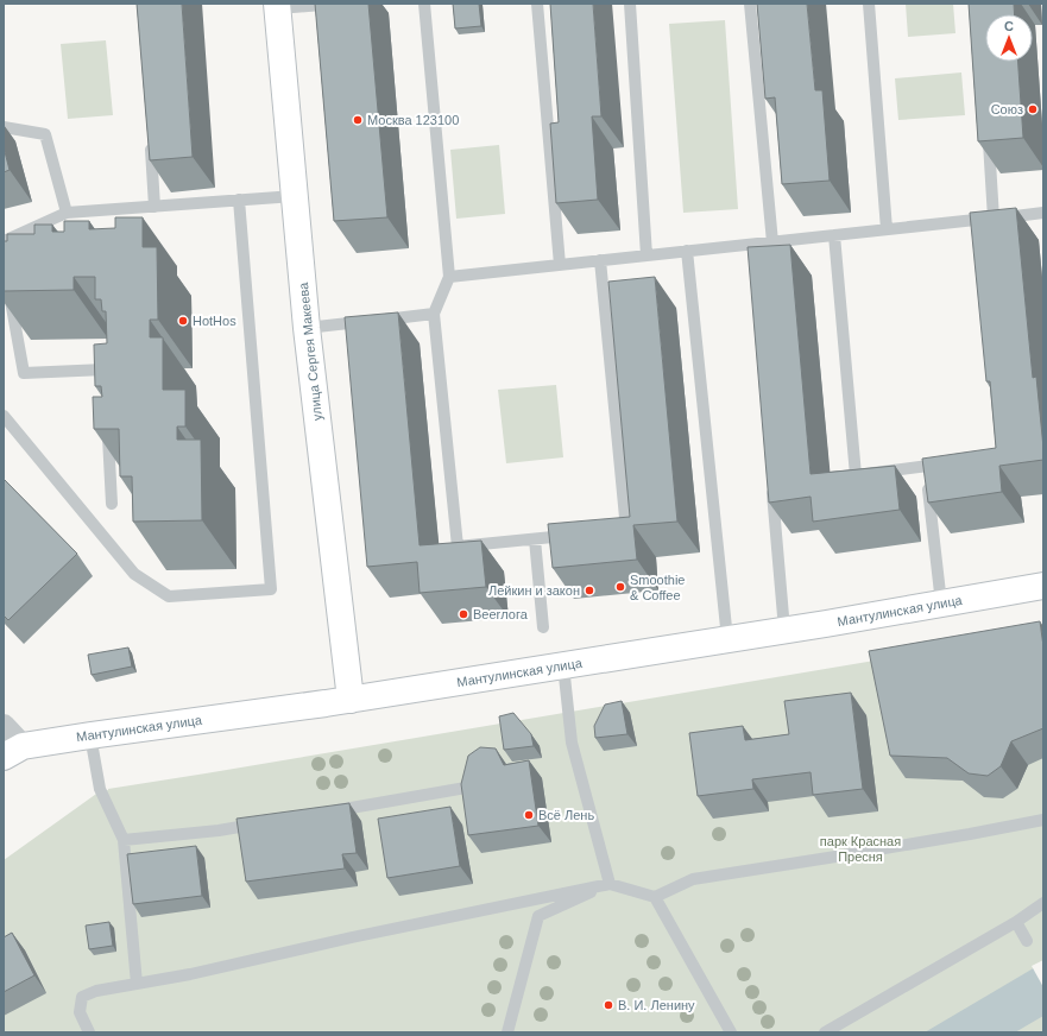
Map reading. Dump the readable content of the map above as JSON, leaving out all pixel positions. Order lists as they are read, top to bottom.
{
  "streets": {
    "street": ["улица Сергея Макеева", "Мантулинская улица"]
  },
  "crossings": [
    ["улица Сергея Макеева", "Мантулинская улица"]
  ],
  "parks": ["парк Красная Пресня"],
  "places": [
    "Союз",
    "Москва 123100",
    "HotHos",
    "Smoothie & Coffee",
    "Лейкин и закон",
    "Beerлога",
    "Всё Лень",
    "В. И. Ленину"
  ],
  "north": "top"
}
